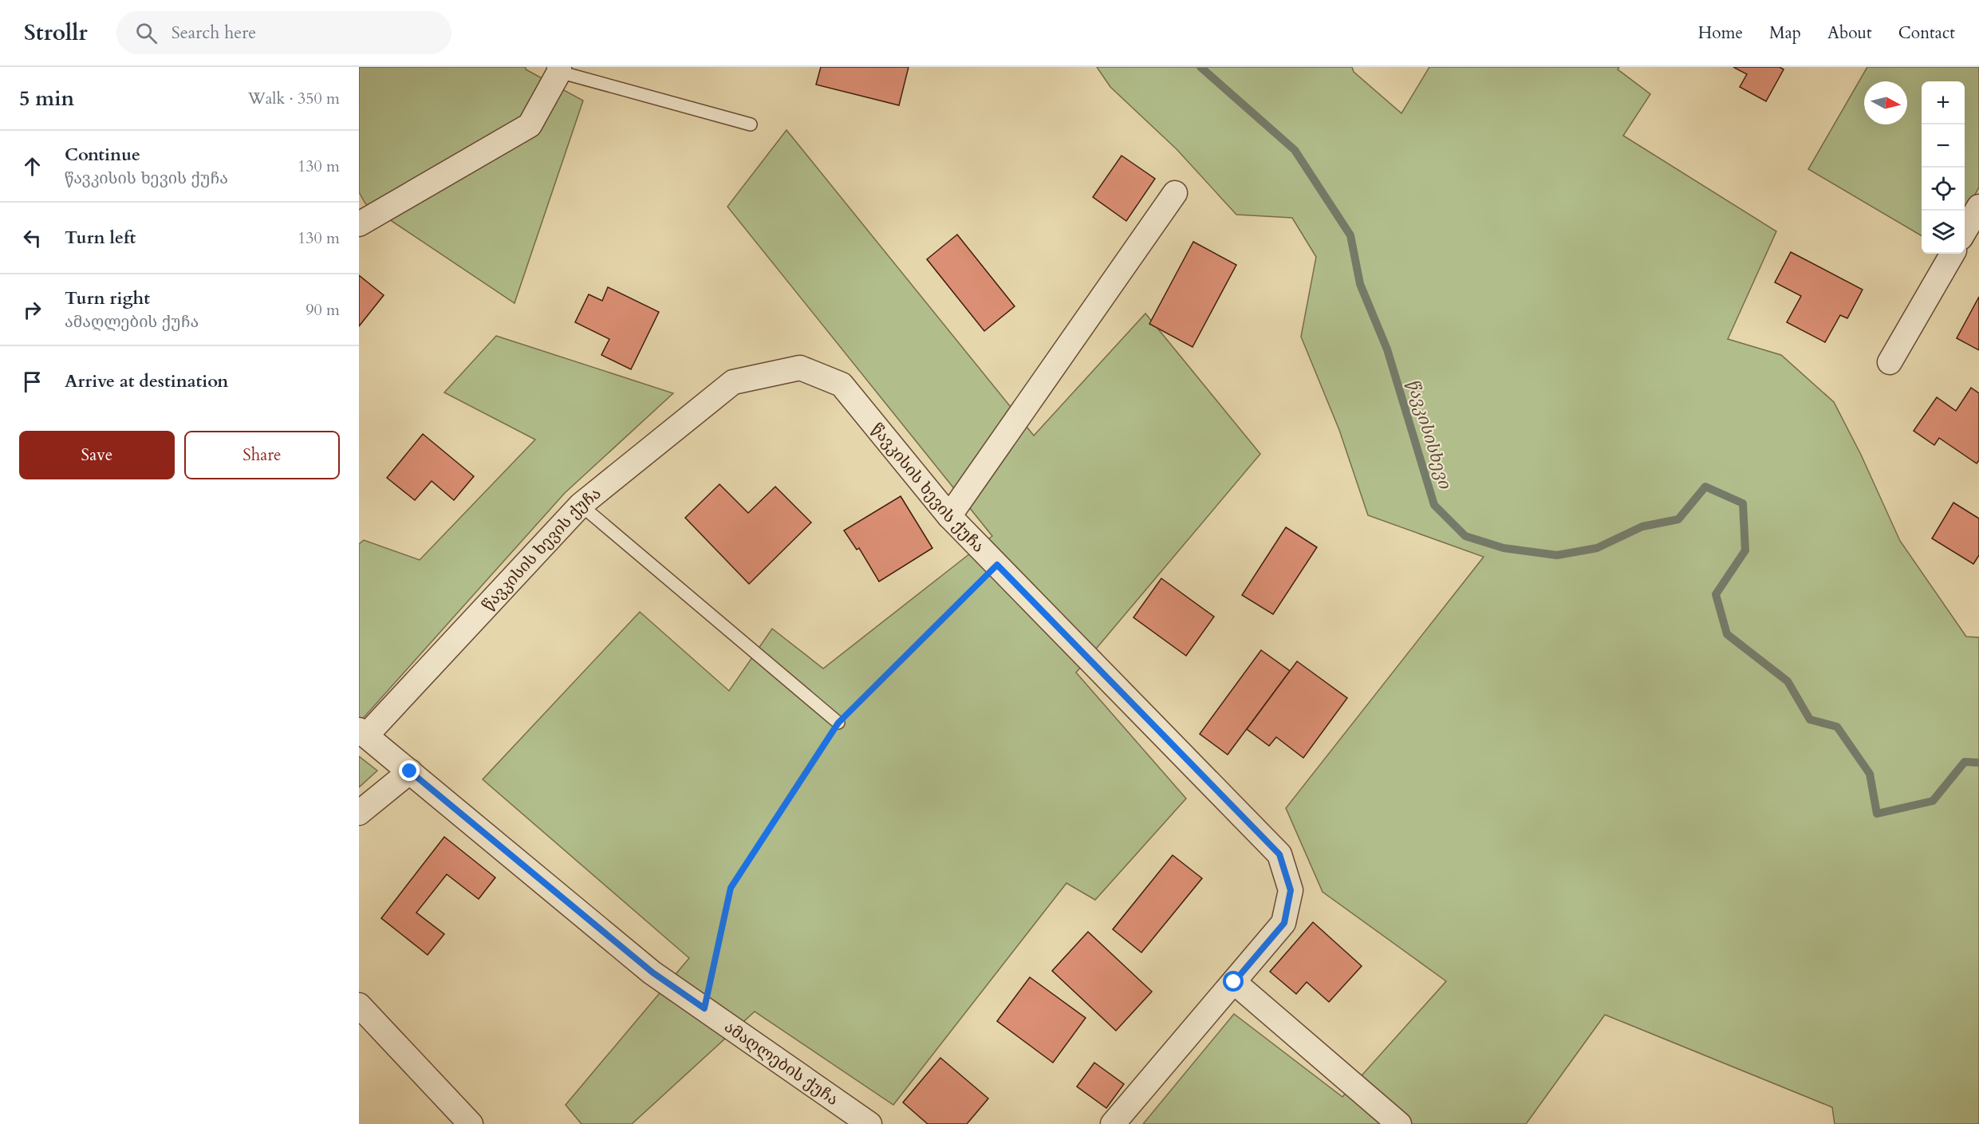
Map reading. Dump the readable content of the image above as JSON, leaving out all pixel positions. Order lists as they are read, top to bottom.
{
  "streets": {
    "street": ["წავკისის ხევის ქუჩა", "ამაღლების ქუჩა"]
  },
  "crossings": [
    ["წავკისის ხევის ქუჩა", "ამაღლების ქუჩა"]
  ],
  "water": ["წავკისისხევი"],
  "north": "right",
  "page": {
    "header": "Strollr",
    "search": "Search here",
    "nav": [
      "Home",
      "Map",
      "About",
      "Contact"
    ],
    "heading": ["5 min", "Walk · 350 m"],
    "map_buttons": ["+", "−"],
    "list": [
      ["Continue", "წავკისის ხევის ქუჩა", "130 m"],
      ["Turn left", "130 m"],
      ["Turn right", "ამაღლების ქუჩა", "90 m"],
      "Arrive at destination"
    ],
    "buttons": ["Save", "Share"]
  }
}
